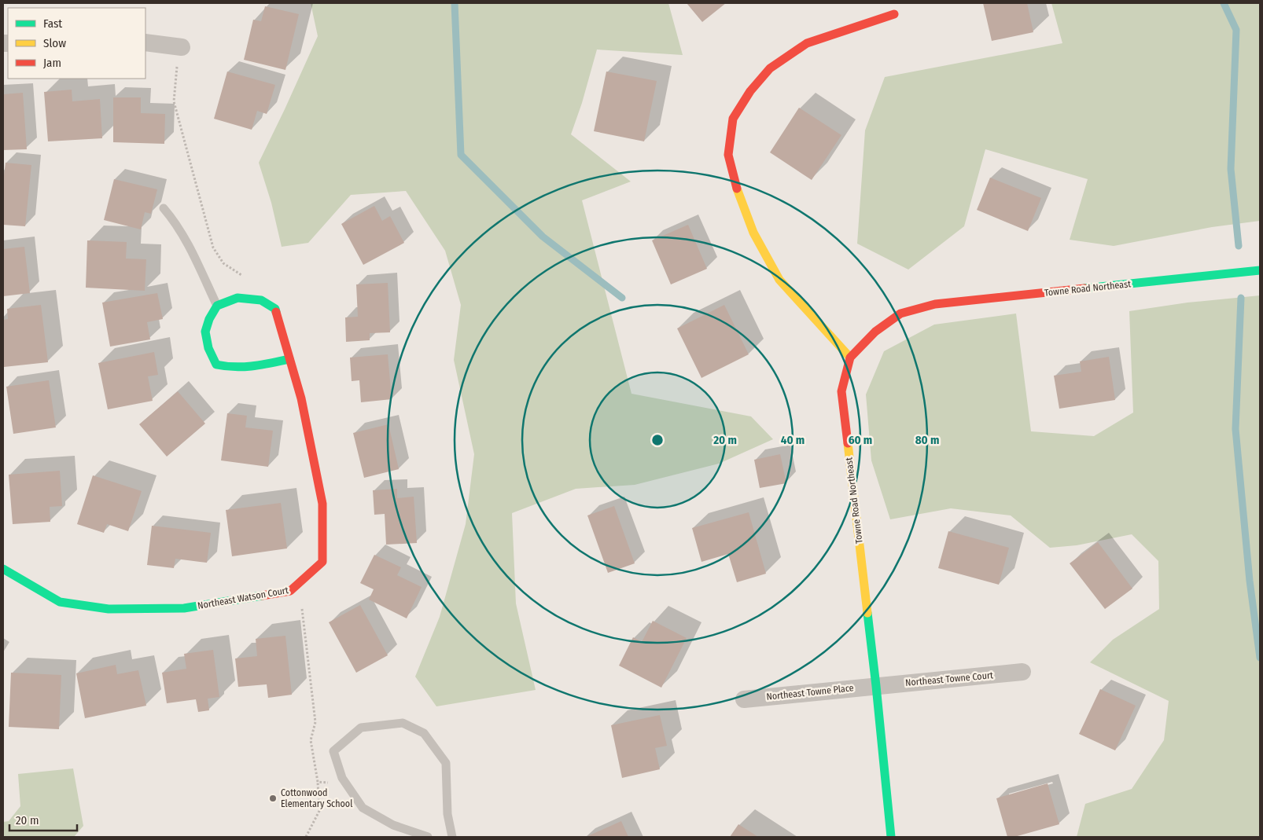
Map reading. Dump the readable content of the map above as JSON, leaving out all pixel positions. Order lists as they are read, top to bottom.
{
  "streets": {
    "street": [
      "Towne Road Northeast",
      "Northeast Watson Court",
      "Northeast Towne Court",
      "Northeast Towne Place"
    ]
  },
  "crossings": [
    ["Towne Road Northeast", "Northeast Towne Court"],
    ["Towne Road Northeast", "Northeast Towne Place"],
    ["Northeast Towne Court", "Northeast Towne Place"]
  ],
  "places": ["Cottonwood Elementary School"],
  "legend": ["Fast", "Slow", "Jam"],
  "scale_bar": "20 m",
  "rings": [
    "20 m",
    "40 m",
    "60 m",
    "80 m"
  ]
}
